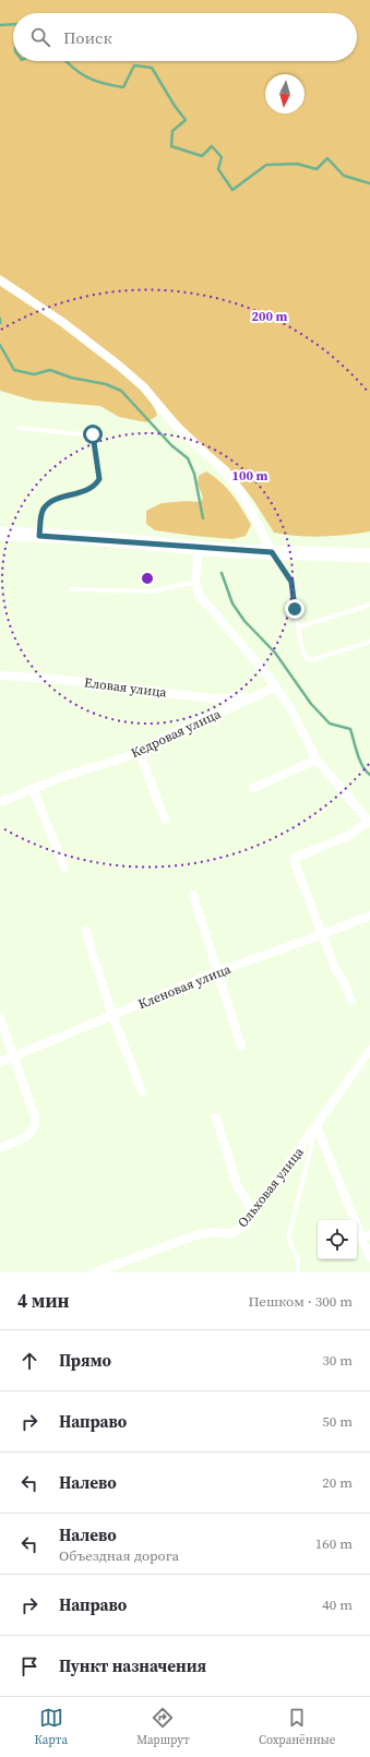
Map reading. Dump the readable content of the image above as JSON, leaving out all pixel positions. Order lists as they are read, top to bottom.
{
  "streets": {
    "street": [
      "Еловая улица",
      "Кедровая улица",
      "Кленовая улица",
      "Ольховая улица"
    ]
  },
  "crossings": [
    ["Еловая улица", "Кедровая улица"]
  ],
  "north": "bottom",
  "page": {
    "search": "Поиск",
    "heading": ["4 мин", "Пешком · 300 m"],
    "list": [
      ["Прямо", "30 m"],
      ["Направо", "50 m"],
      ["Налево", "20 m"],
      ["Налево", "Объездная дорога", "160 m"],
      ["Направо", "40 m"],
      "Пункт назначения"
    ],
    "nav": ["Карта", "Маршрут", "Сохранённые"]
  },
  "rings": ["200 m", "100 m"]
}
